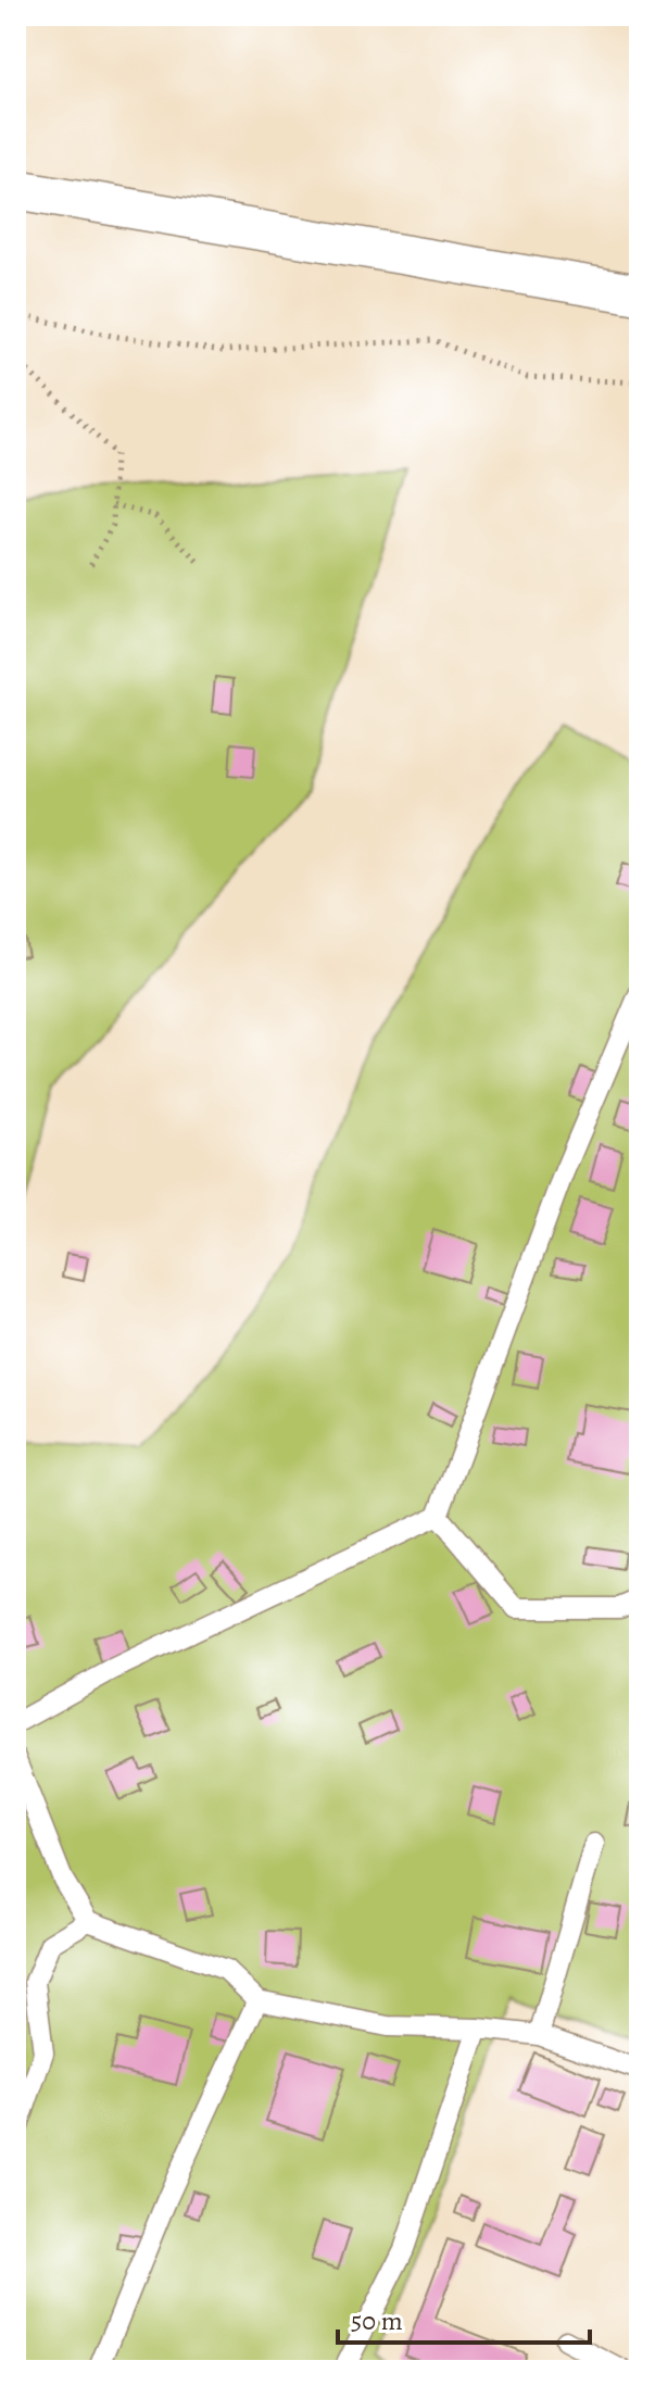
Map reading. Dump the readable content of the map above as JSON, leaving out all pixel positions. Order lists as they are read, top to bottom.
{
  "scale_bar": "50 m"
}
